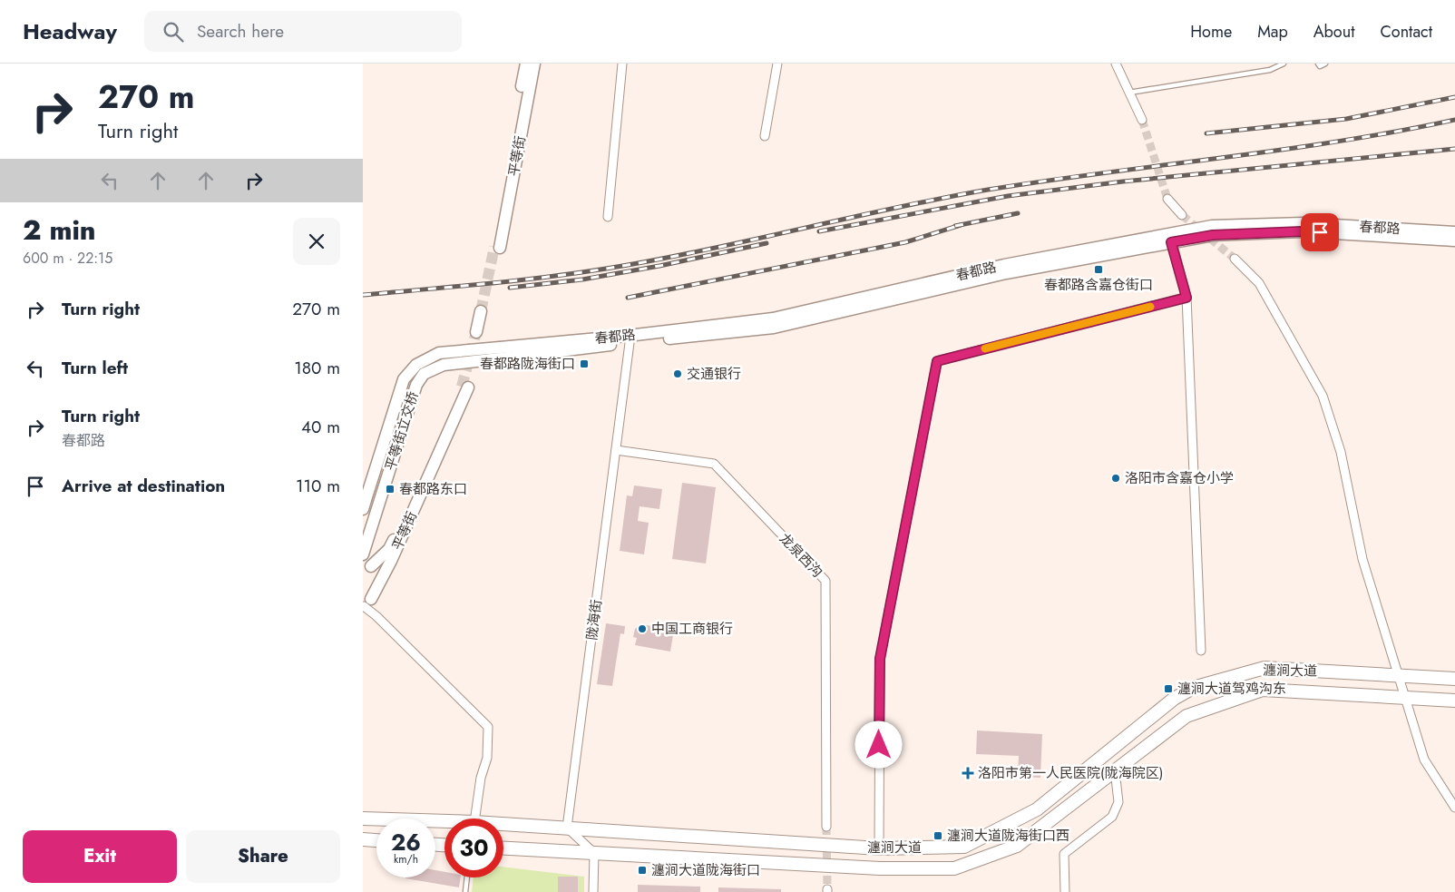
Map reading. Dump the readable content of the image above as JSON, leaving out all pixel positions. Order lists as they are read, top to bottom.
{
  "streets": {
    "main road": [
      "平等街",
      "春都路",
      "平等街立交桥",
      "瀍涧大道"
    ],
    "street": ["龙泉西沟", "陇海街"]
  },
  "crossings": [
    ["春都路", "平等街立交桥"],
    ["春都路", "陇海街"],
    ["龙泉西沟", "陇海街"],
    ["陇海街", "瀍涧大道"]
  ],
  "places": {
    "transit": [
      "春都路含嘉仓街口",
      "春都路陇海街口",
      "春都路东口",
      "瀍涧大道驾鸡沟东",
      "瀍涧大道陇海街口西",
      "瀍涧大道陇海街口"
    ],
    "other": ["交通银行", "洛阳市含嘉仓小学", "中国工商银行"],
    "health": ["洛阳市第一人民医院(陇海院区)"]
  },
  "page": {
    "header": "Headway",
    "search": "Search here",
    "nav": [
      "Home",
      "Map",
      "About",
      "Contact"
    ],
    "turn": ["270 m", "Turn right"],
    "heading": ["2 min", "600 m · 22:15"],
    "list": [
      {
        "name": "Turn right",
        "value": "270 m"
      },
      {
        "name": "Turn left",
        "value": "180 m"
      },
      {
        "name": "Turn right",
        "note": "春都路",
        "value": "40 m"
      },
      {
        "name": "Arrive at destination",
        "value": "110 m"
      }
    ],
    "speed": "26 km/h",
    "limit": "30",
    "buttons": ["Exit", "Share"]
  }
}
